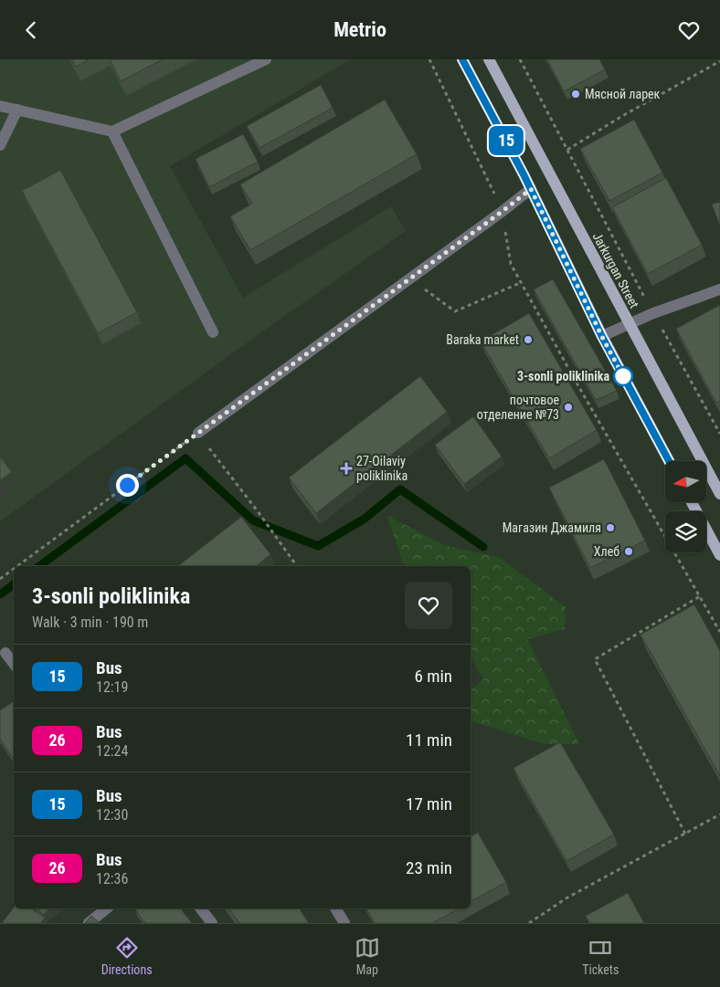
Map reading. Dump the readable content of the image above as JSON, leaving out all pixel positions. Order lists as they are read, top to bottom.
{
  "streets": {
    "main road": ["Jarkurgan Street"]
  },
  "places": {
    "other": [
      "Мясной ларек",
      "Baraka market",
      "3-sonli poliklinika",
      "почтовое отделение №73",
      "Магазин Джамиля",
      "Хлеб"
    ],
    "health": ["27-Oilaviy poliklinika"]
  },
  "lines": ["bus line 15"],
  "north": "left",
  "page": {
    "header": "Metrio",
    "on_map": "15",
    "heading": ["3-sonli poliklinika", "Walk · 3 min · 190 m"],
    "list": [
      {
        "mark": "15",
        "name": "Bus",
        "note": "12:19",
        "value": "6 min"
      },
      {
        "mark": "26",
        "name": "Bus",
        "note": "12:24",
        "value": "11 min"
      },
      {
        "mark": "15",
        "name": "Bus",
        "note": "12:30",
        "value": "17 min"
      },
      {
        "mark": "26",
        "name": "Bus",
        "note": "12:36",
        "value": "23 min"
      }
    ],
    "tabs": ["Directions", "Map", "Tickets"]
  }
}
